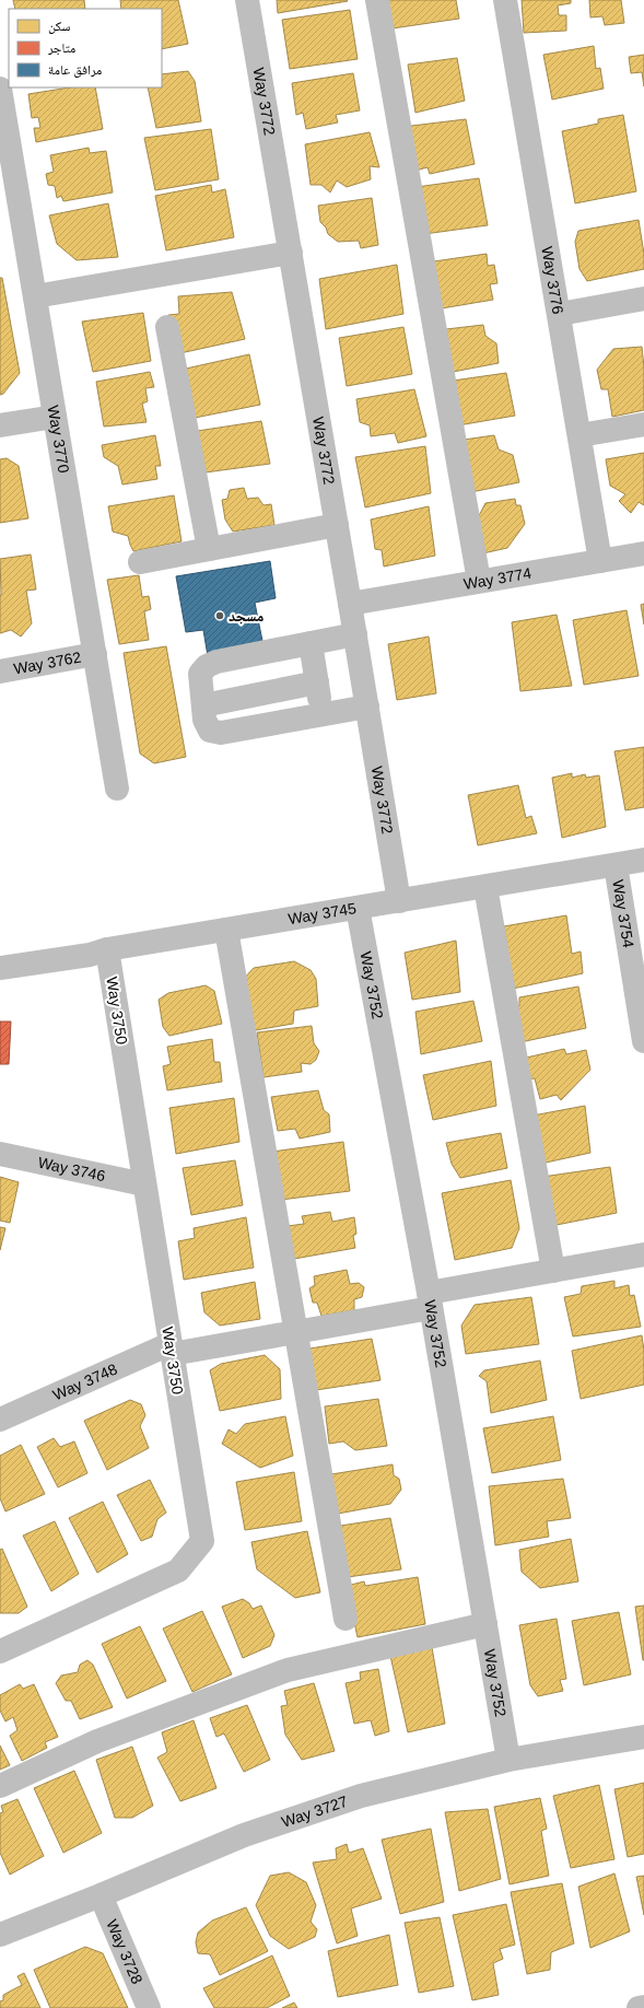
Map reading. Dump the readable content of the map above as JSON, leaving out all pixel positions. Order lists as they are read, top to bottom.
{
  "streets": {
    "street": [
      "Way 3772",
      "Way 3776",
      "Way 3770",
      "Way 3774",
      "Way 3762",
      "Way 3745",
      "Way 3754",
      "Way 3752",
      "Way 3750",
      "Way 3746",
      "Way 3748",
      "Way 3727",
      "Way 3728"
    ]
  },
  "crossings": [
    ["Way 3772", "Way 3774"],
    ["Way 3772", "Way 3745"],
    ["Way 3776", "Way 3774"],
    ["Way 3770", "Way 3762"],
    ["Way 3745", "Way 3754"],
    ["Way 3745", "Way 3752"],
    ["Way 3745", "Way 3750"],
    ["Way 3752", "Way 3748"],
    ["Way 3752", "Way 3727"],
    ["Way 3750", "Way 3746"],
    ["Way 3750", "Way 3748"],
    ["Way 3727", "Way 3728"]
  ],
  "places": ["مسجد"],
  "legend": ["سكن", "متاجر", "مرافق عامة"]
}
